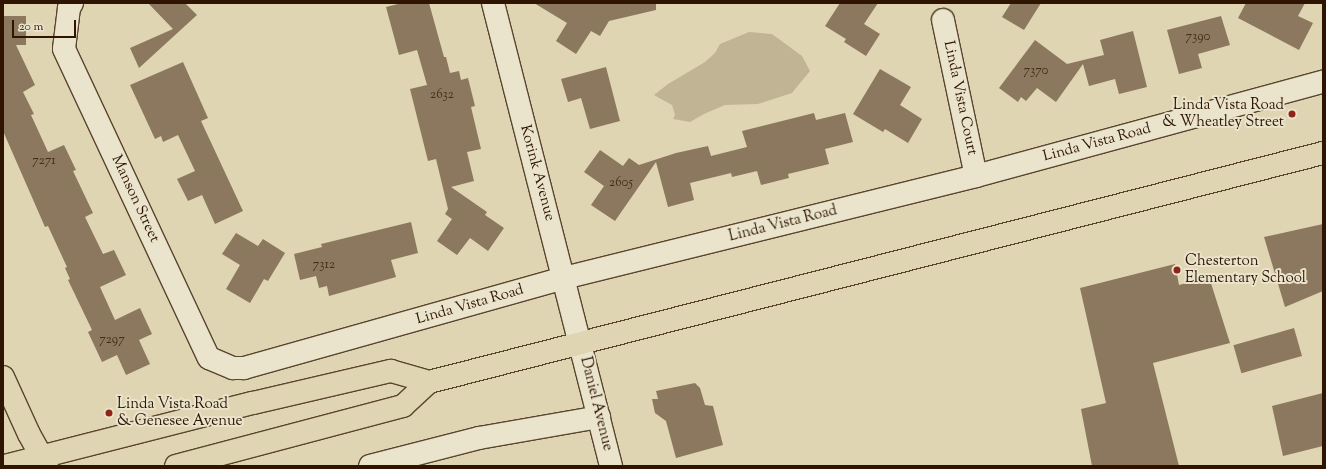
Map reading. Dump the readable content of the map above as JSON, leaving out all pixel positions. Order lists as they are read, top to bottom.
{
  "streets": {
    "street": [
      "Linda Vista Court",
      "Linda Vista Road",
      "Korink Avenue",
      "Manson Street",
      "Daniel Avenue"
    ]
  },
  "crossings": [
    ["Linda Vista Court", "Linda Vista Road"],
    ["Linda Vista Road", "Korink Avenue"],
    ["Linda Vista Road", "Manson Street"],
    ["Korink Avenue", "Daniel Avenue"]
  ],
  "places": ["Linda Vista Road & Wheatley Street", "Chesterton Elementary School", "Linda Vista Road & Genesee Avenue"],
  "house_numbers": [
    "7390",
    "7370",
    "2632",
    "7271",
    "2605",
    "7312",
    "7297"
  ],
  "scale_bar": "20 m"
}
